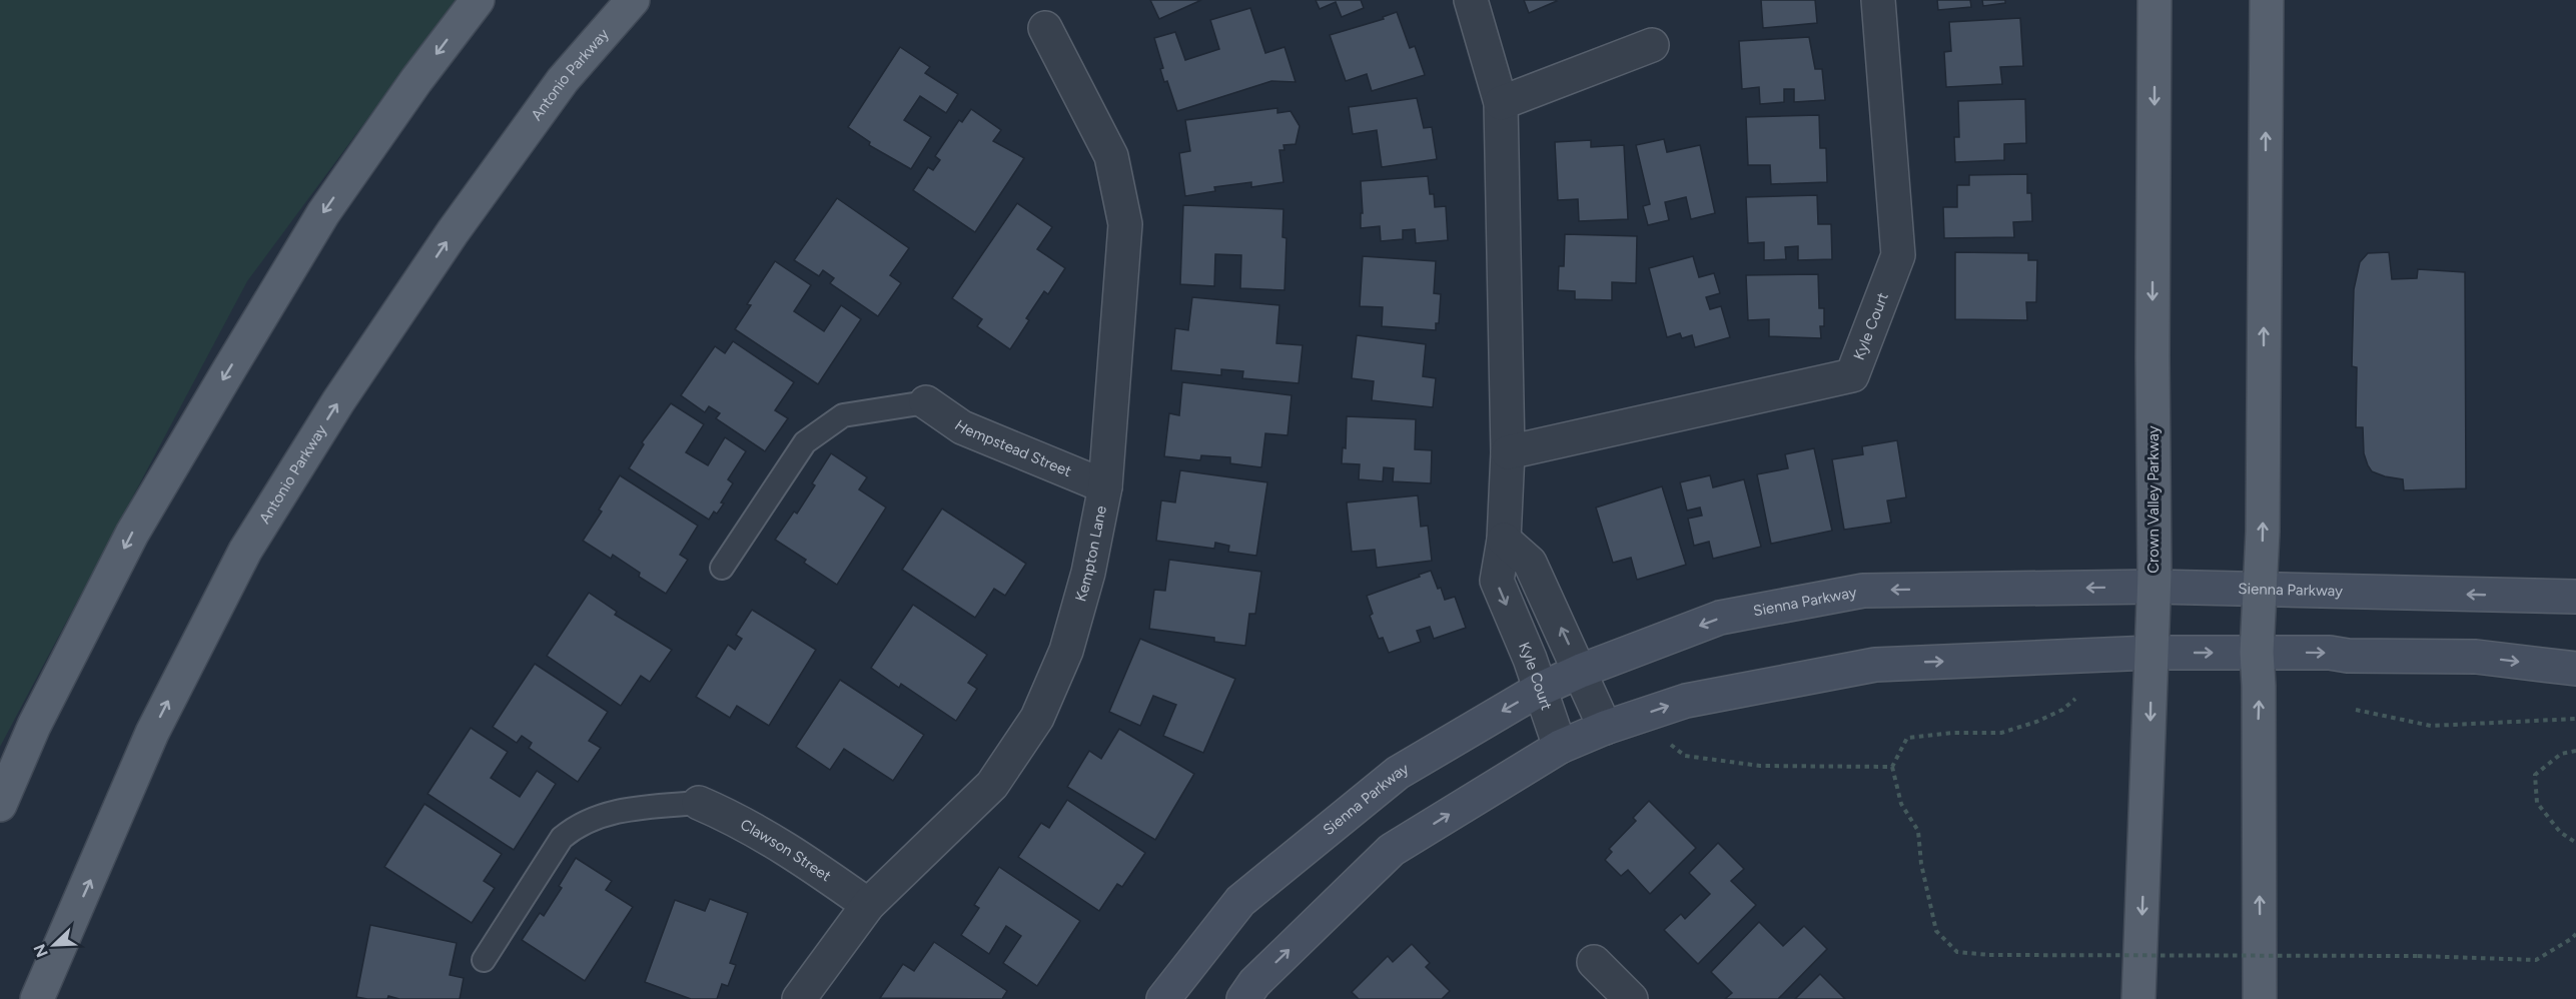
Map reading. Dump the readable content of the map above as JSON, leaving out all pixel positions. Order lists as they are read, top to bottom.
{
  "streets": {
    "main road": ["Antonio Parkway", "Crown Valley Parkway", "Sienna Parkway"],
    "street": [
      "Kyle Court",
      "Hempstead Street",
      "Kempton Lane",
      "Clawson Street"
    ]
  },
  "crossings": [
    ["Kyle Court", "Sienna Parkway"],
    ["Hempstead Street", "Kempton Lane"],
    ["Crown Valley Parkway", "Sienna Parkway"],
    ["Kempton Lane", "Clawson Street"]
  ],
  "north": "bottom left"
}
